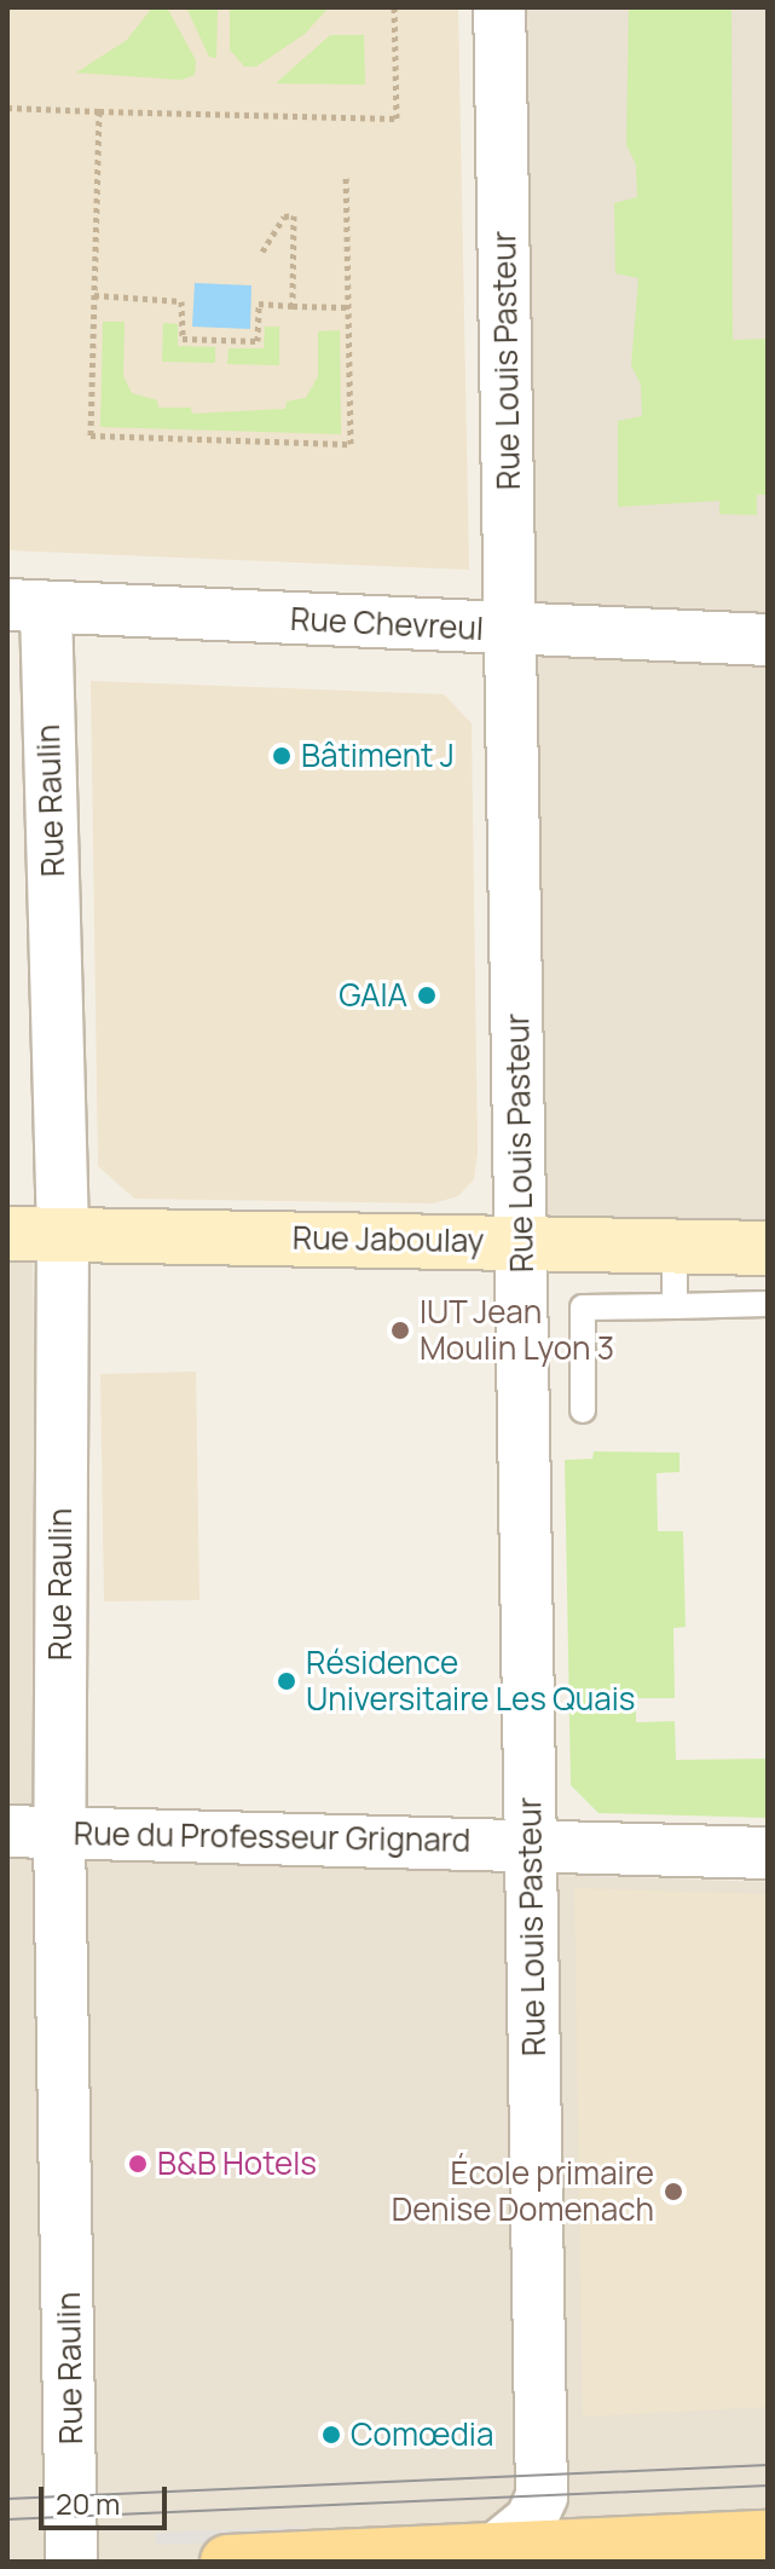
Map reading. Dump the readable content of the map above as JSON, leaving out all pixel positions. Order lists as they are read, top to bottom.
{
  "streets": {
    "street": [
      "Rue Louis Pasteur",
      "Rue Chevreul",
      "Rue Raulin",
      "Rue Jaboulay",
      "Rue du Professeur Grignard"
    ]
  },
  "crossings": [
    ["Rue Louis Pasteur", "Rue Chevreul"],
    ["Rue Louis Pasteur", "Rue Jaboulay"],
    ["Rue Louis Pasteur", "Rue du Professeur Grignard"],
    ["Rue Chevreul", "Rue Raulin"],
    ["Rue Raulin", "Rue Jaboulay"],
    ["Rue Raulin", "Rue du Professeur Grignard"]
  ],
  "places": [
    "Bâtiment J",
    "GAIA",
    "IUT Jean Moulin Lyon 3",
    "Résidence Universitaire Les Quais",
    "B&B Hotels",
    "École primaire Denise Domenach",
    "Comœdia"
  ],
  "scale_bar": "20 m"
}
